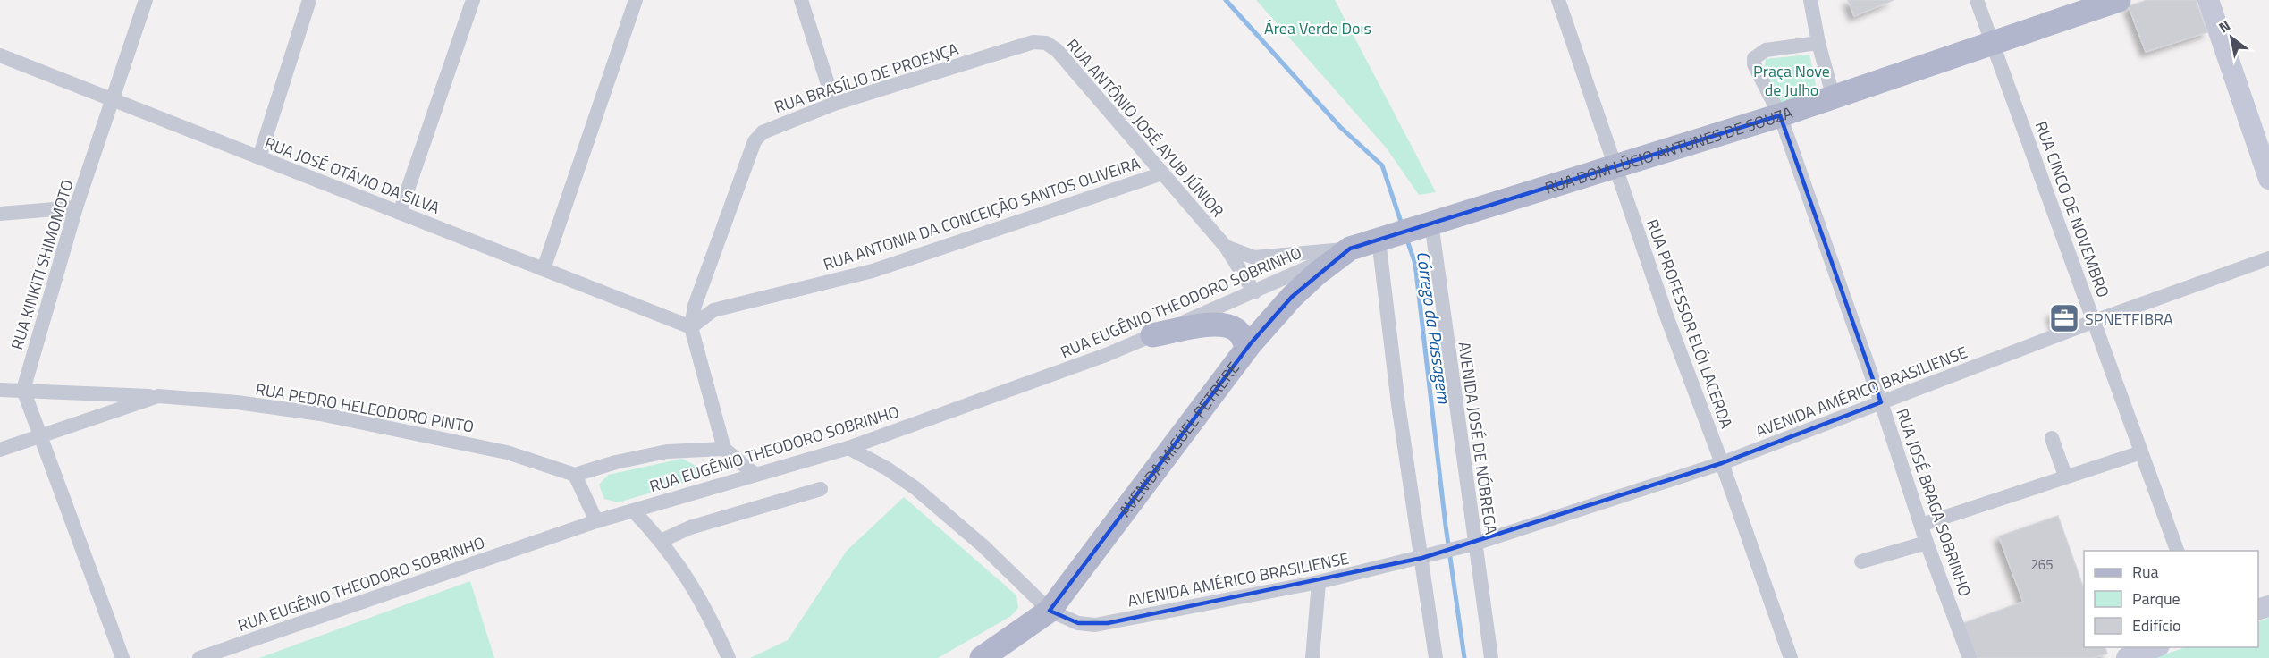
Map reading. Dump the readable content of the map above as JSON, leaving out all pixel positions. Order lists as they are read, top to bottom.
{
  "streets": {
    "main road": ["RUA DOM LÚCIO ANTUNES DE SOUZA", "AVENIDA MIGUEL PETRERE"],
    "street": [
      "RUA BRASÍLIO DE PROENÇA",
      "RUA ANTÔNIO JOSÉ AYUB JÚNIOR",
      "RUA JOSÉ OTÁVIO DA SILVA",
      "RUA CINCO DE NOVEMBRO",
      "RUA ANTONIA DA CONCEIÇÃO SANTOS OLIVEIRA",
      "RUA KINKITI SHIMOMOTO",
      "RUA EUGÊNIO THEODORO SOBRINHO",
      "RUA PROFESSOR ELÓI LACERDA",
      "AVENIDA AMÉRICO BRASILIENSE",
      "RUA PEDRO HELEODORO PINTO",
      "AVENIDA JOSÉ DE NÓBREGA",
      "RUA JOSÉ BRAGA SOBRINHO"
    ]
  },
  "crossings": [
    ["RUA BRASÍLIO DE PROENÇA", "RUA ANTÔNIO JOSÉ AYUB JÚNIOR"],
    ["RUA BRASÍLIO DE PROENÇA", "RUA JOSÉ OTÁVIO DA SILVA"],
    ["RUA BRASÍLIO DE PROENÇA", "RUA ANTONIA DA CONCEIÇÃO SANTOS OLIVEIRA"],
    ["RUA ANTÔNIO JOSÉ AYUB JÚNIOR", "RUA ANTONIA DA CONCEIÇÃO SANTOS OLIVEIRA"],
    ["RUA ANTÔNIO JOSÉ AYUB JÚNIOR", "RUA EUGÊNIO THEODORO SOBRINHO"],
    ["RUA ANTÔNIO JOSÉ AYUB JÚNIOR", "AVENIDA MIGUEL PETRERE"],
    ["RUA DOM LÚCIO ANTUNES DE SOUZA", "RUA CINCO DE NOVEMBRO"],
    ["RUA DOM LÚCIO ANTUNES DE SOUZA", "RUA PROFESSOR ELÓI LACERDA"],
    ["RUA DOM LÚCIO ANTUNES DE SOUZA", "AVENIDA JOSÉ DE NÓBREGA"],
    ["RUA DOM LÚCIO ANTUNES DE SOUZA", "AVENIDA MIGUEL PETRERE"],
    ["RUA DOM LÚCIO ANTUNES DE SOUZA", "RUA JOSÉ BRAGA SOBRINHO"],
    ["RUA JOSÉ OTÁVIO DA SILVA", "RUA ANTONIA DA CONCEIÇÃO SANTOS OLIVEIRA"],
    ["RUA JOSÉ OTÁVIO DA SILVA", "RUA KINKITI SHIMOMOTO"],
    ["RUA CINCO DE NOVEMBRO", "AVENIDA AMÉRICO BRASILIENSE"],
    ["RUA EUGÊNIO THEODORO SOBRINHO", "AVENIDA MIGUEL PETRERE"],
    ["RUA PROFESSOR ELÓI LACERDA", "AVENIDA AMÉRICO BRASILIENSE"],
    ["AVENIDA AMÉRICO BRASILIENSE", "AVENIDA JOSÉ DE NÓBREGA"],
    ["AVENIDA AMÉRICO BRASILIENSE", "AVENIDA MIGUEL PETRERE"],
    ["AVENIDA AMÉRICO BRASILIENSE", "RUA JOSÉ BRAGA SOBRINHO"]
  ],
  "water": ["Córrego da Passagem"],
  "parks": ["Área Verde Dois", "Praça Nove de Julho"],
  "places": {
    "office": ["SPNETFIBRA"]
  },
  "house_numbers": ["265"],
  "legend": ["Rua", "Parque", "Edifício"],
  "north": "top left"
}
